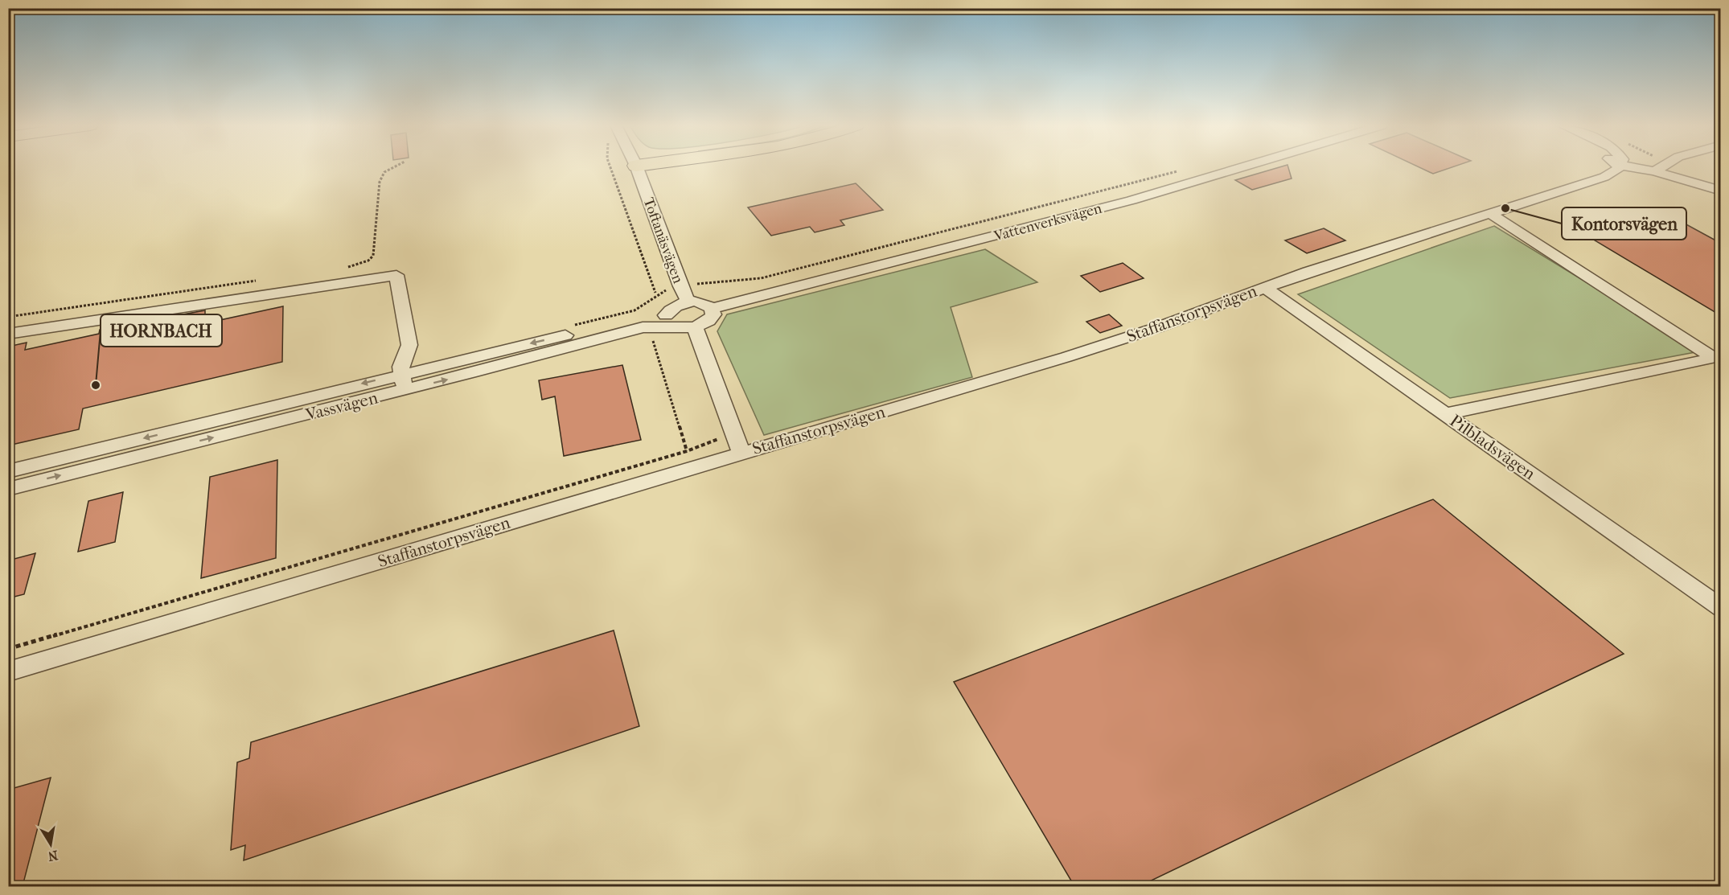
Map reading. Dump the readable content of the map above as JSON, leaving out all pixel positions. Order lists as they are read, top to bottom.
{
  "streets": {
    "street": [
      "Vattenverksvägen",
      "Toftanäsvägen",
      "Staffanstorpsvägen",
      "Vassvägen",
      "Pilbladsvägen"
    ]
  },
  "crossings": [
    ["Staffanstorpsvägen", "Pilbladsvägen"]
  ],
  "places": ["Kontorsvägen", "HORNBACH"],
  "north": "bottom"
}
